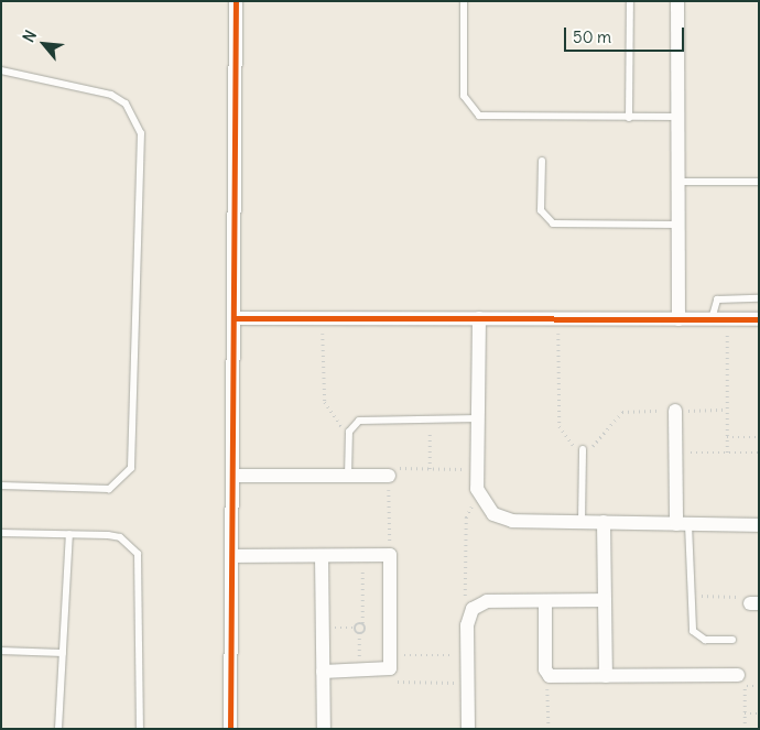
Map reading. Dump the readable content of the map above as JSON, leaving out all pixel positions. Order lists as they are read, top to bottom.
{
  "scale_bar": "50 m",
  "north": "top left"
}
